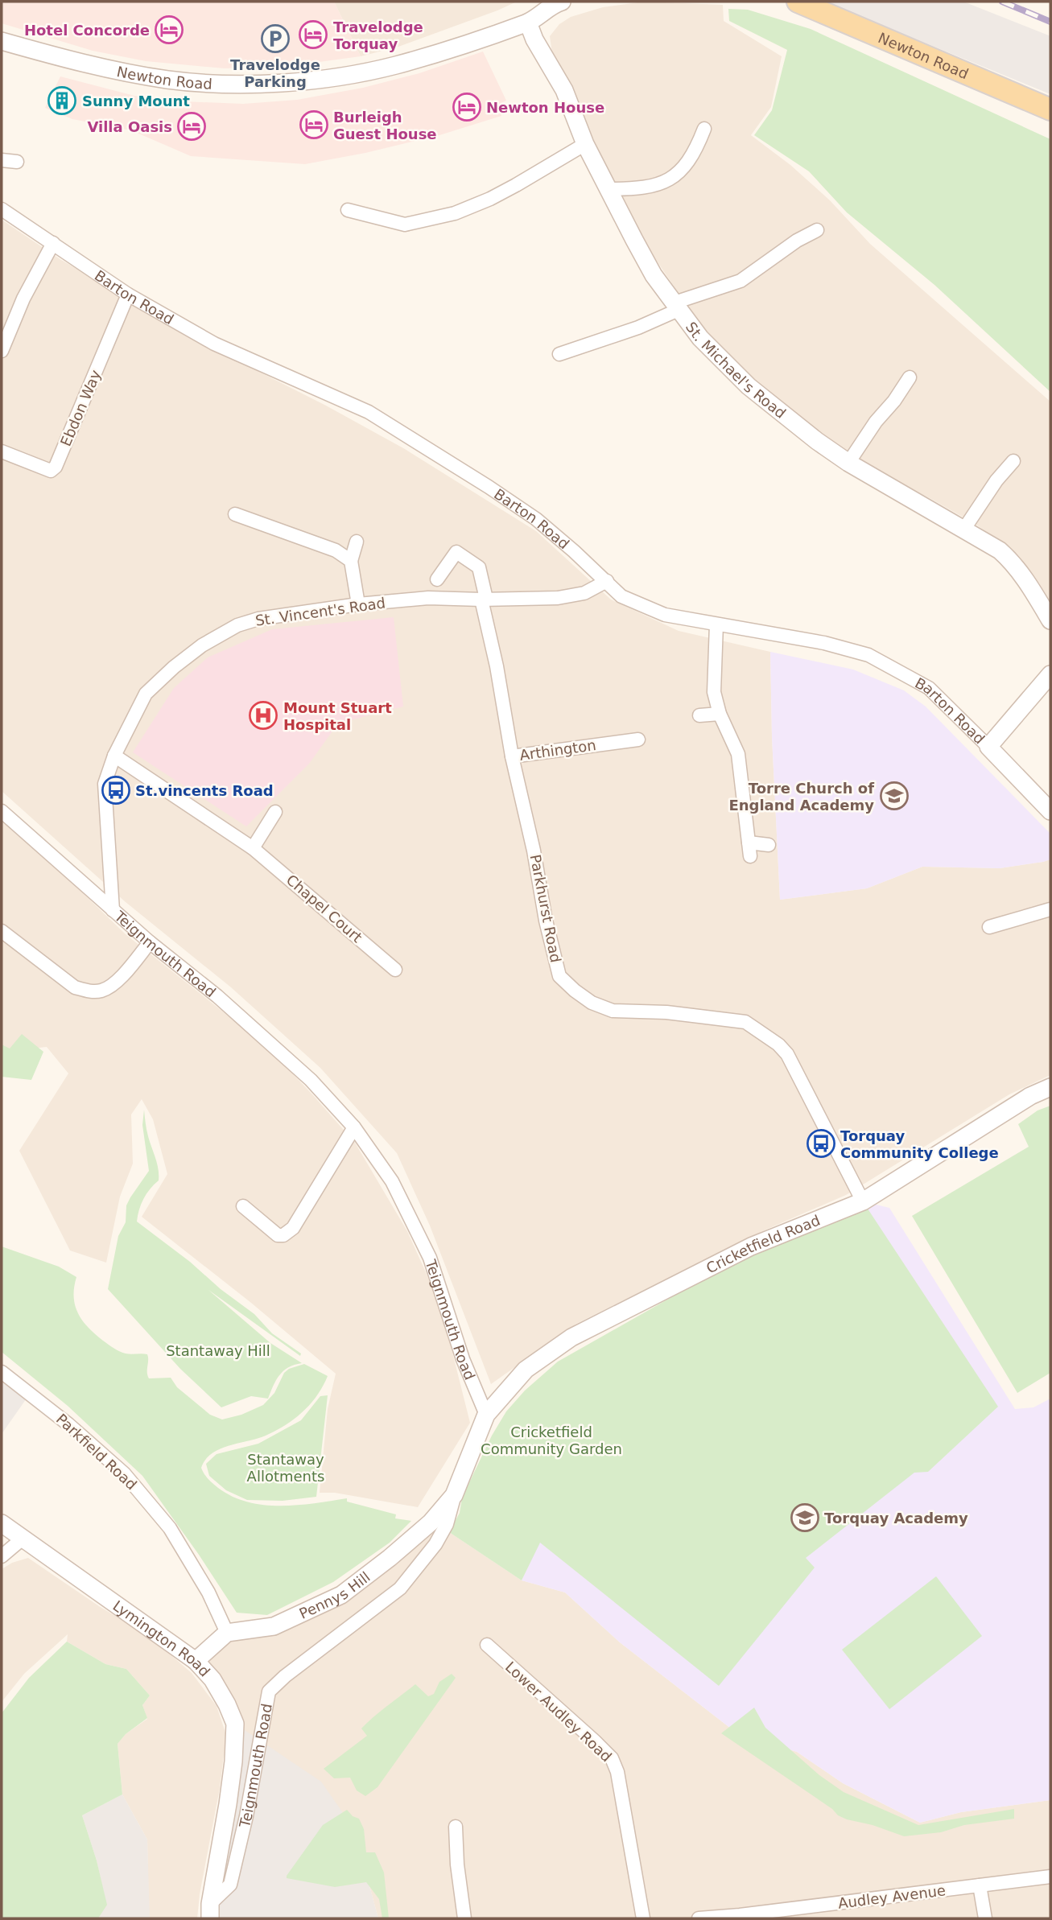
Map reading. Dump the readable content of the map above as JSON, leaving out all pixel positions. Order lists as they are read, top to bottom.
{
  "streets": {
    "main road": ["Newton Road"],
    "street": [
      "Barton Road",
      "St. Michael's Road",
      "Ebdon Way",
      "St. Vincent's Road",
      "Arthington",
      "Chapel Court",
      "Parkhurst Road",
      "Teignmouth Road",
      "Cricketfield Road",
      "Parkfield Road",
      "Pennys Hill",
      "Lymington Road",
      "Lower Audley Road",
      "Audley Avenue"
    ]
  },
  "crossings": [
    ["Newton Road", "St. Michael's Road"],
    ["Barton Road", "Ebdon Way"],
    ["Barton Road", "St. Vincent's Road"],
    ["St. Vincent's Road", "Chapel Court"],
    ["St. Vincent's Road", "Parkhurst Road"],
    ["St. Vincent's Road", "Teignmouth Road"],
    ["Arthington", "Parkhurst Road"],
    ["Parkhurst Road", "Cricketfield Road"],
    ["Teignmouth Road", "Cricketfield Road"],
    ["Teignmouth Road", "Pennys Hill"],
    ["Teignmouth Road", "Lymington Road"],
    ["Parkfield Road", "Pennys Hill"]
  ],
  "parks": ["Stantaway Hill", "Cricketfield Community Garden", "Stantaway Allotments"],
  "places": {
    "hotel": [
      "Hotel Concorde",
      "Travelodge Torquay",
      "Newton House",
      "Burleigh Guest House",
      "Villa Oasis"
    ],
    "parking": ["Travelodge Parking"],
    "building": ["Sunny Mount"],
    "hospital": ["Mount Stuart Hospital"],
    "bus stop": ["St.vincents Road", "Torquay Community College"],
    "school or university": ["Torre Church of England Academy", "Torquay Academy"]
  }
}
